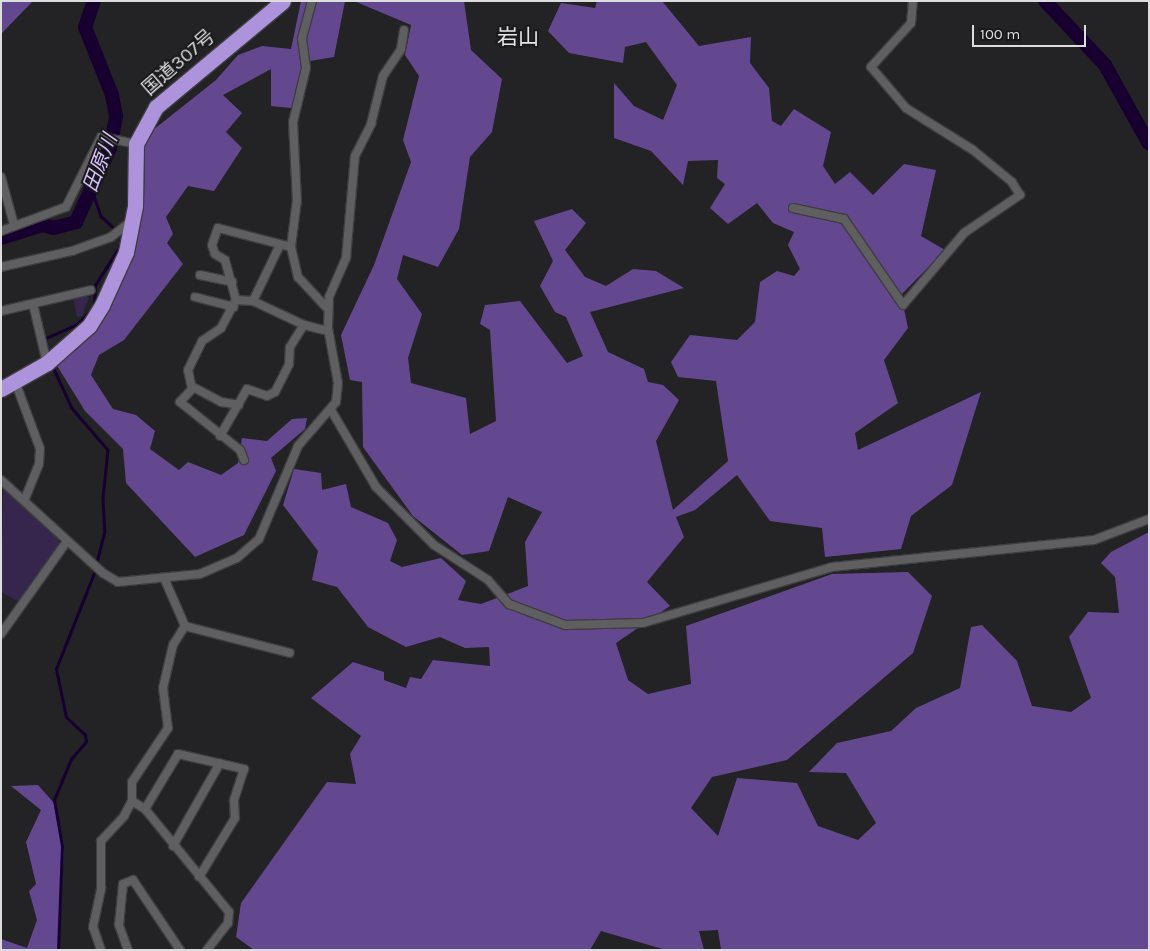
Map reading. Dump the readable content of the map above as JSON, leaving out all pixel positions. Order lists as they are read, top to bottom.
{
  "streets": {
    "highway": ["国道307号"]
  },
  "districts": ["岩山"],
  "water": ["田原川"],
  "scale_bar": "100 m"
}
